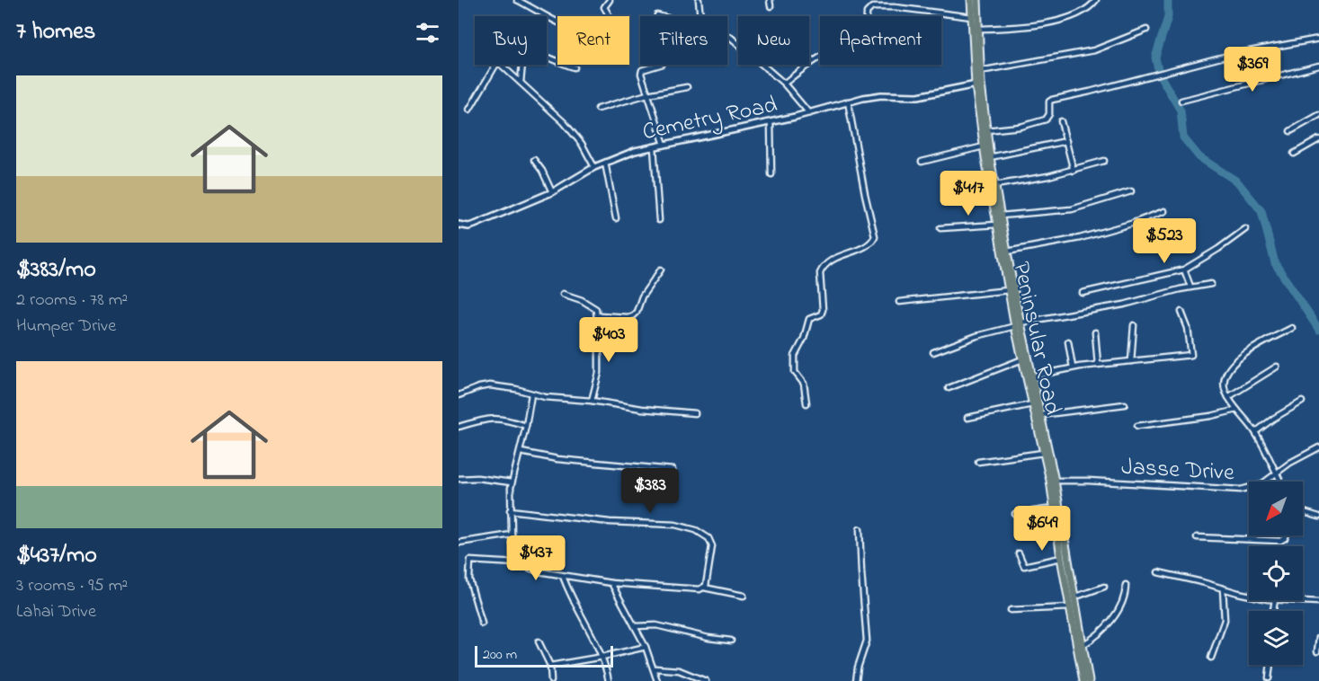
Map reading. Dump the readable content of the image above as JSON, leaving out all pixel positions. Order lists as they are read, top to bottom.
{
  "streets": {
    "main road": ["Peninsular Road"],
    "street": ["Cemetry Road", "Jasse Drive"]
  },
  "crossings": [
    ["Cemetry Road", "Peninsular Road"],
    ["Peninsular Road", "Jasse Drive"]
  ],
  "scale_bar": "200 m",
  "north": "bottom left",
  "page": {
    "heading": "7 homes",
    "chip": [
      "Buy",
      "Rent",
      "Filters",
      "New",
      "Apartment"
    ],
    "price": [
      "$369",
      "$417",
      "$523",
      "$403",
      "$383",
      "$649",
      "$437"
    ],
    "list": [
      {
        "name": "$383/mo",
        "note": "2 rooms · 78 m² · Humper Drive"
      },
      {
        "name": "$437/mo",
        "note": "3 rooms · 95 m² · Lahai Drive"
      }
    ],
    "scale": "200 m"
  }
}
